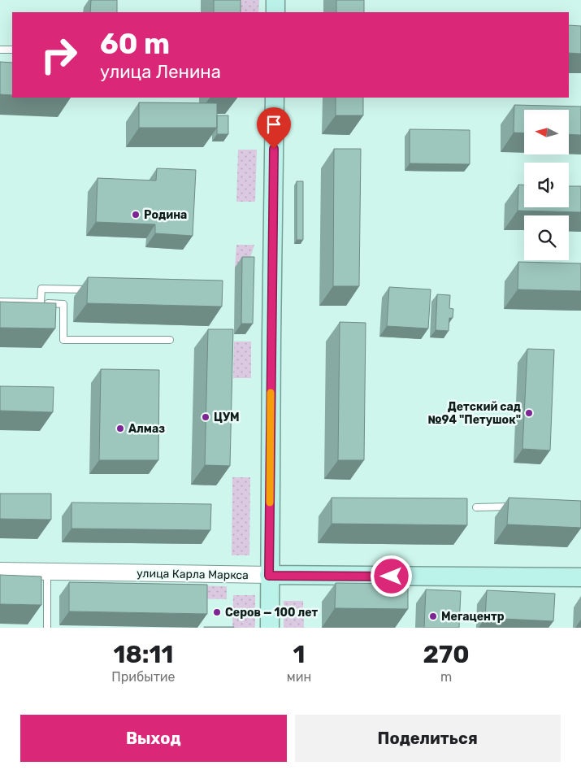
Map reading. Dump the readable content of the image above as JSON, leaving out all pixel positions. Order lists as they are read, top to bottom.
{
  "streets": {
    "main road": ["улица Карла Маркса"]
  },
  "places": [
    "Родина",
    "Детский сад №94 \"Петушок\"",
    "ЦУМ",
    "Алмаз",
    "Серов — 100 лет",
    "Мегацентр"
  ],
  "north": "left",
  "page": {
    "turn": ["60 m", "улица Ленина"],
    "eta": [
      "18:11",
      "Прибытие",
      "1",
      "мин",
      "270",
      "m"
    ],
    "buttons": ["Выход", "Поделиться"]
  }
}
